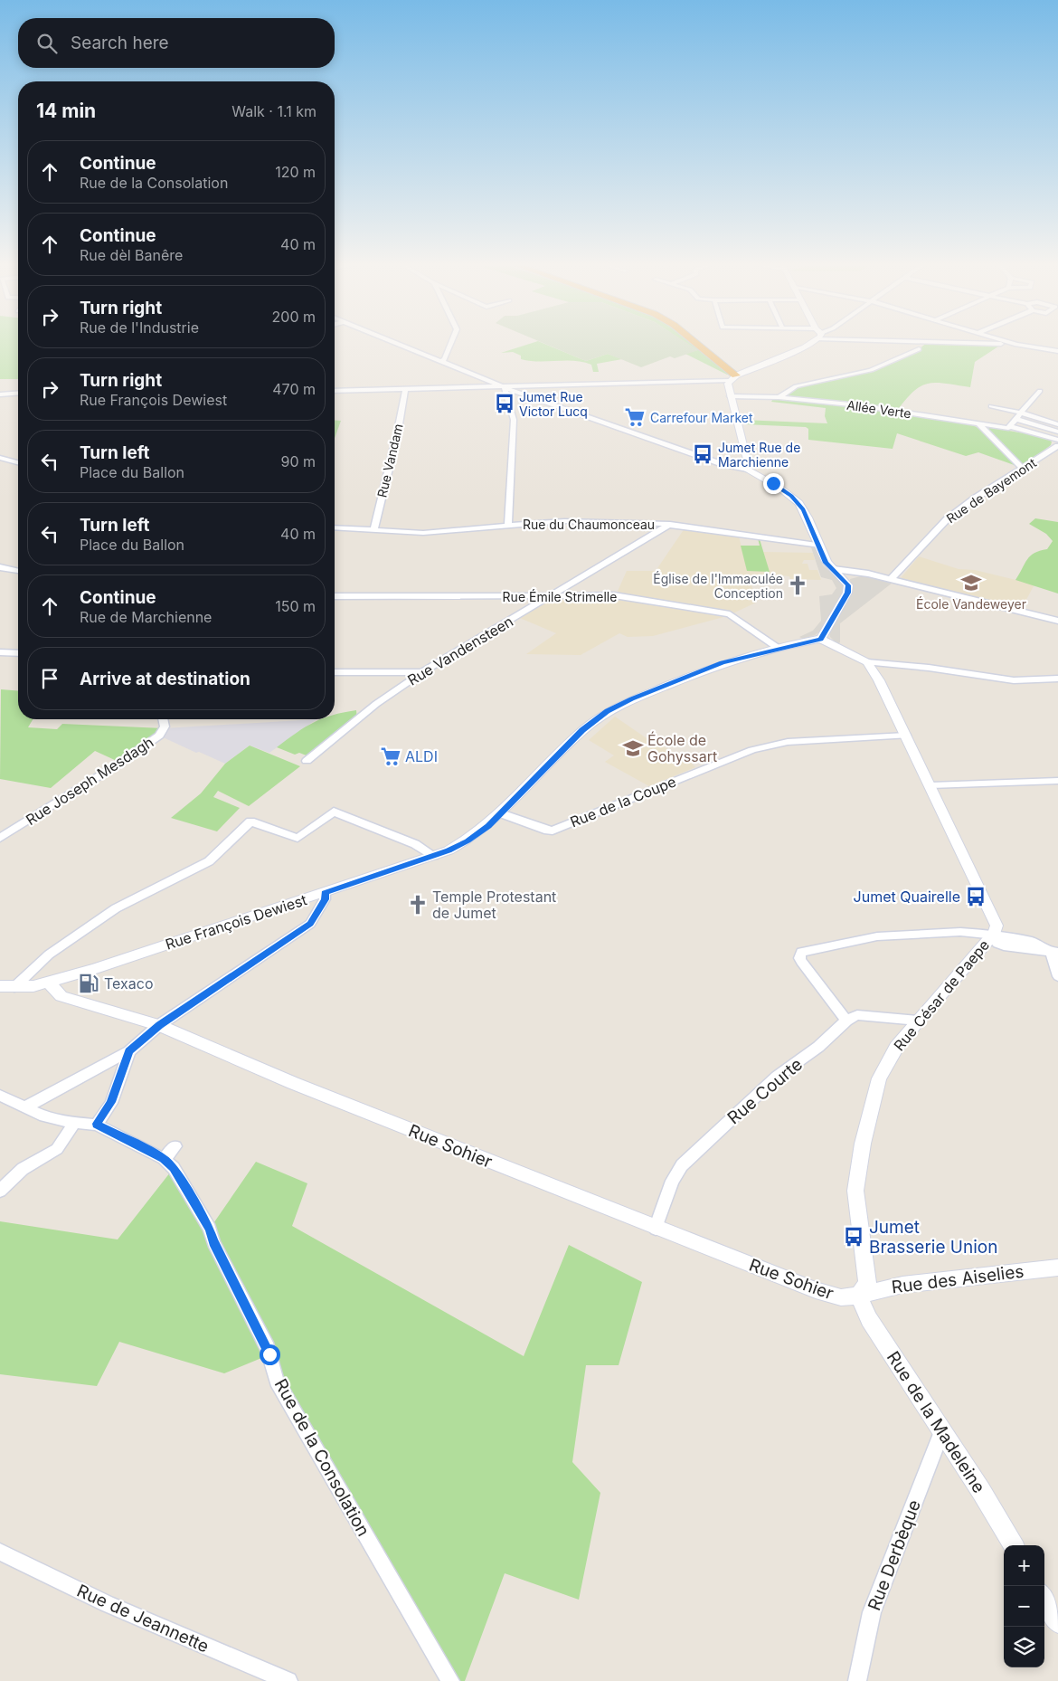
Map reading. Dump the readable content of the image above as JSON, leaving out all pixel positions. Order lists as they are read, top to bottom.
{
  "streets": {
    "street": [
      "Allée Verte",
      "Rue Vandam",
      "Rue de Bayemont",
      "Rue du Chaumonceau",
      "Rue Émile Strimelle",
      "Rue Vandensteen",
      "Rue Joseph Mesdagh",
      "Rue de la Coupe",
      "Rue François Dewiest",
      "Rue César de Paepe",
      "Rue Courte",
      "Rue Sohier",
      "Rue des Aiselies",
      "Rue de la Madeleine",
      "Rue de la Consolation",
      "Rue Derbèque",
      "Rue de Jeannette"
    ]
  },
  "crossings": [
    ["Rue Vandam", "Rue du Chaumonceau"],
    ["Rue du Chaumonceau", "Rue Vandensteen"],
    ["Rue Émile Strimelle", "Rue Vandensteen"],
    ["Rue Émile Strimelle", "Rue François Dewiest"],
    ["Rue de la Coupe", "Rue François Dewiest"],
    ["Rue de la Coupe", "Rue César de Paepe"],
    ["Rue François Dewiest", "Rue Sohier"],
    ["Rue César de Paepe", "Rue Sohier"],
    ["Rue César de Paepe", "Rue des Aiselies"],
    ["Rue César de Paepe", "Rue de la Madeleine"],
    ["Rue Courte", "Rue Sohier"],
    ["Rue Sohier", "Rue des Aiselies"],
    ["Rue Sohier", "Rue de la Madeleine"],
    ["Rue des Aiselies", "Rue de la Madeleine"],
    ["Rue de la Madeleine", "Rue Derbèque"]
  ],
  "places": {
    "bus stop": [
      "Jumet Rue Victor Lucq",
      "Jumet Rue de Marchienne",
      "Jumet Quairelle",
      "Jumet Brasserie Union"
    ],
    "supermarket": ["Carrefour Market", "ALDI"],
    "school or university": ["École Vandeweyer", "École de Gohyssart"],
    "church": ["Église de l'Immaculée Conception", "Temple Protestant de Jumet"],
    "fuel station": ["Texaco"]
  },
  "page": {
    "search": "Search here",
    "heading": ["14 min", "Walk · 1.1 km"],
    "list": [
      ["Continue", "Rue de la Consolation", "120 m"],
      ["Continue", "Rue dèl Banêre", "40 m"],
      ["Turn right", "Rue de l'Industrie", "200 m"],
      ["Turn right", "Rue François Dewiest", "470 m"],
      ["Turn left", "Place du Ballon", "90 m"],
      ["Turn left", "Place du Ballon", "40 m"],
      ["Continue", "Rue de Marchienne", "150 m"],
      "Arrive at destination"
    ],
    "map_buttons": ["+", "−"]
  }
}
